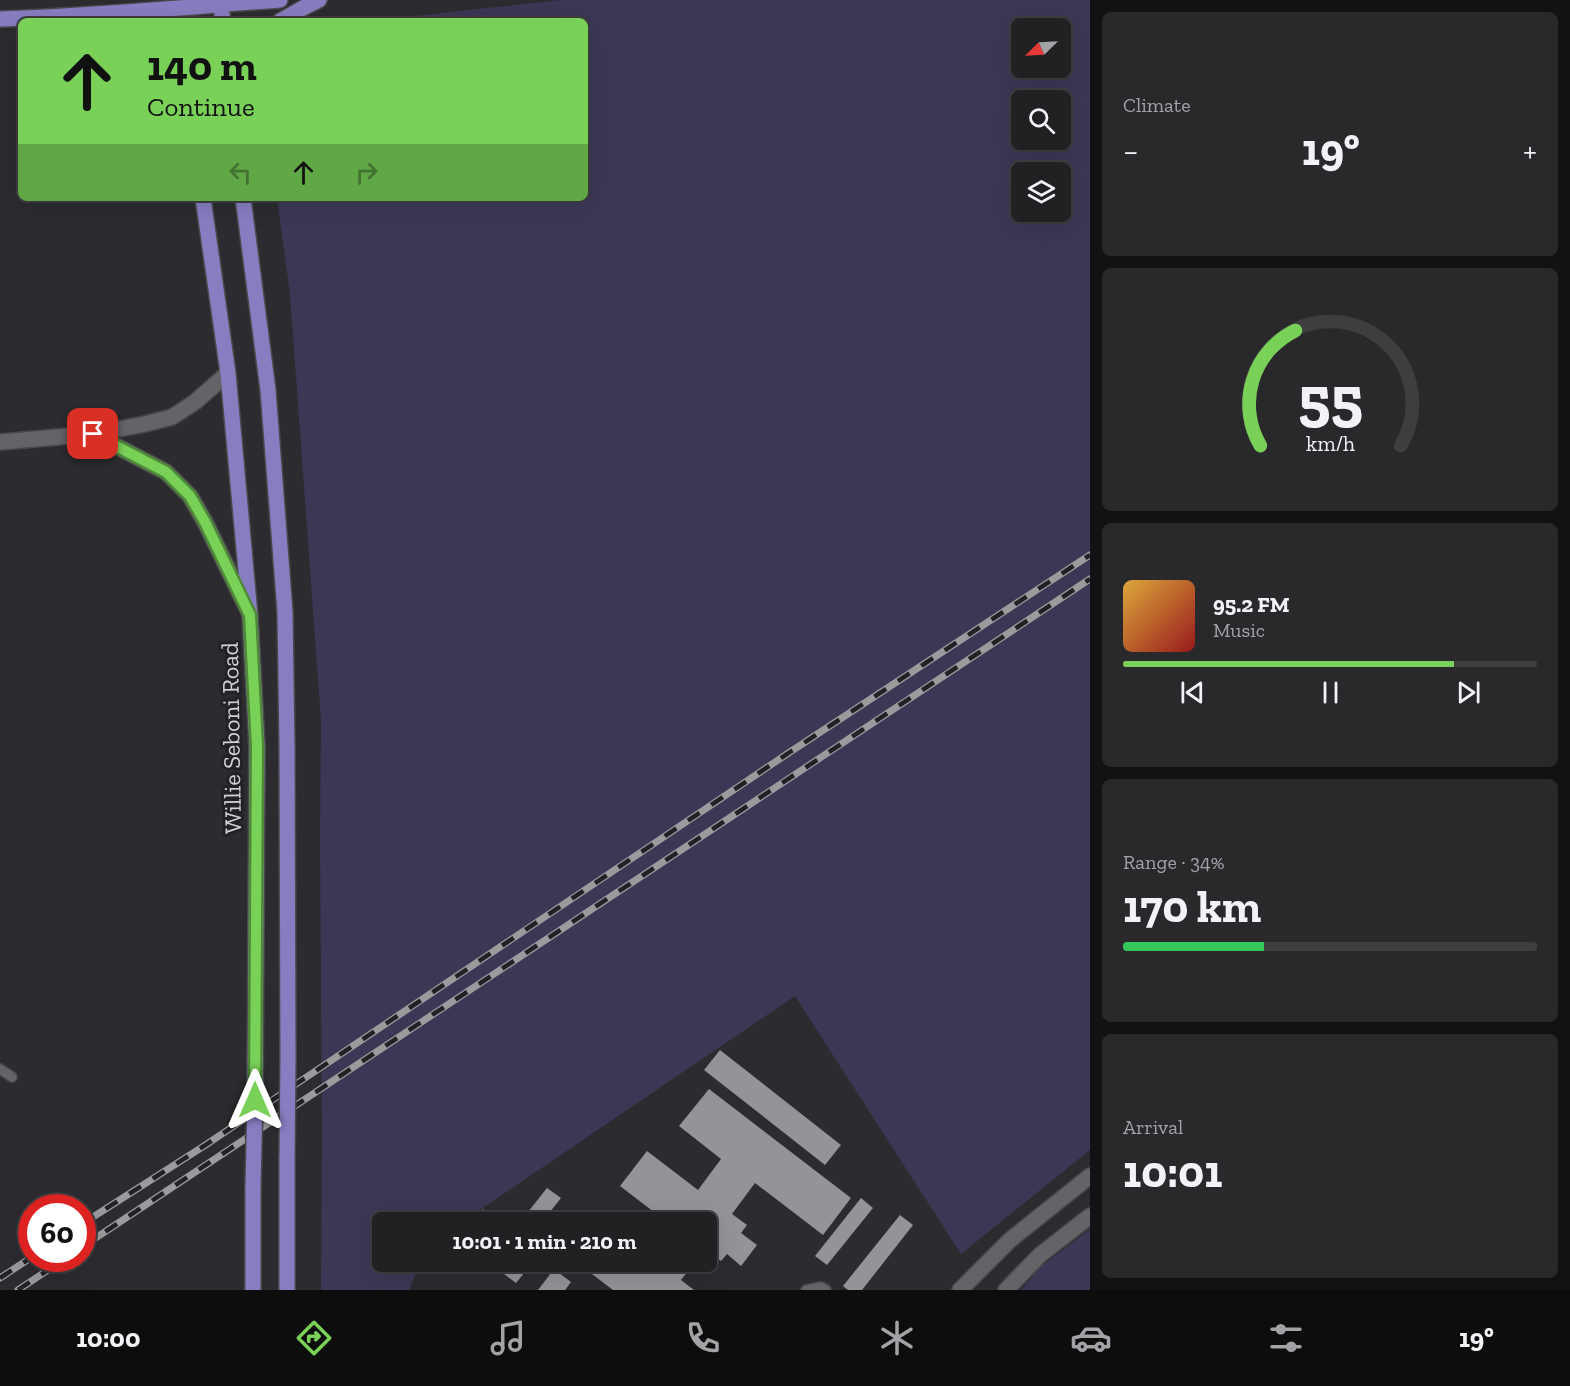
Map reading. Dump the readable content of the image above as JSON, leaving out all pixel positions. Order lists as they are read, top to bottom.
{
  "streets": {
    "main road": ["Willie Seboni Road"]
  },
  "north": "bottom left",
  "page": {
    "tile": [
      "Climate",
      ["Range · 34%", "170 km"],
      ["Arrival", "10:01"]
    ],
    "turn": ["140 m", "Continue"],
    "heat": ["−", "19°", "+"],
    "song": ["95.2 FM", "Music"],
    "limit": "60",
    "trip": "10:01 · 1 min · 210 m",
    "tabs": ["10:00", "19°"],
    "gauge": ["55", "km/h"]
  }
}
